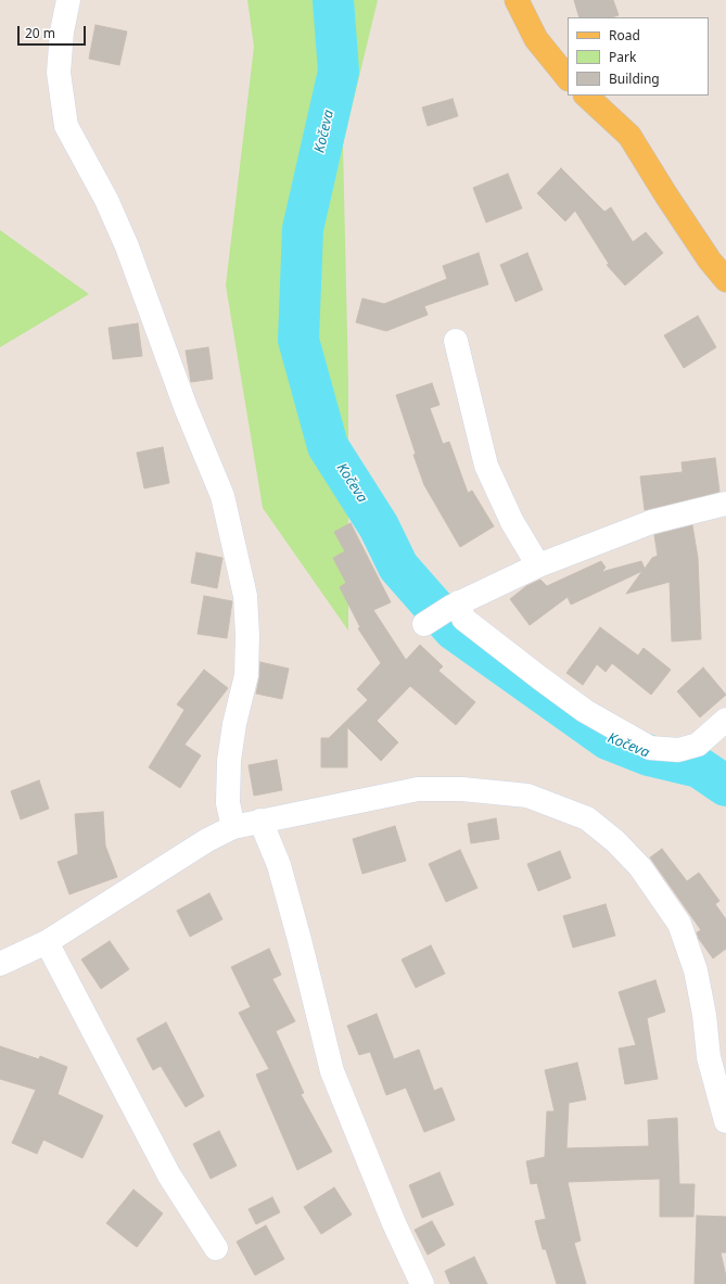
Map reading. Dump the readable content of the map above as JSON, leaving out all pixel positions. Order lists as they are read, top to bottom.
{
  "water": ["Kočeva"],
  "legend": ["Road", "Park", "Building"],
  "scale_bar": "20 m"
}
